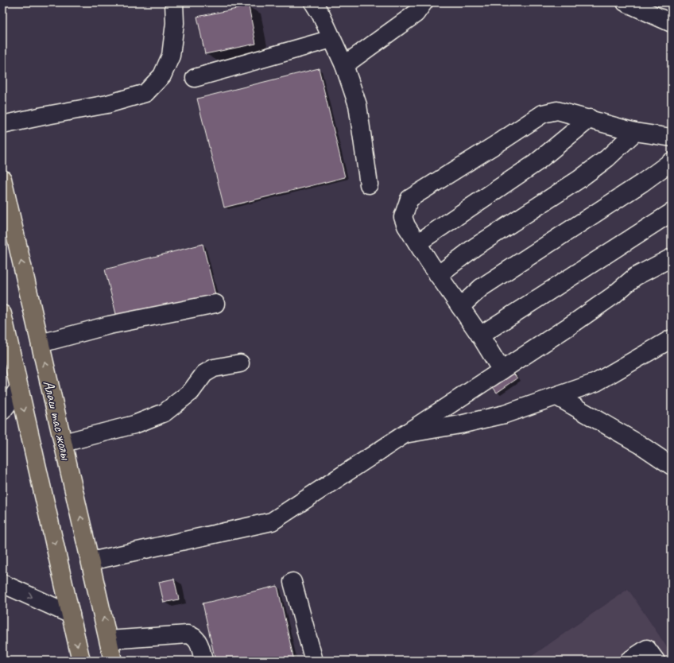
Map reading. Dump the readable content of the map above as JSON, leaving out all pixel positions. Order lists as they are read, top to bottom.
{
  "streets": {
    "main road": ["Алаш тас жолы"]
  }
}
